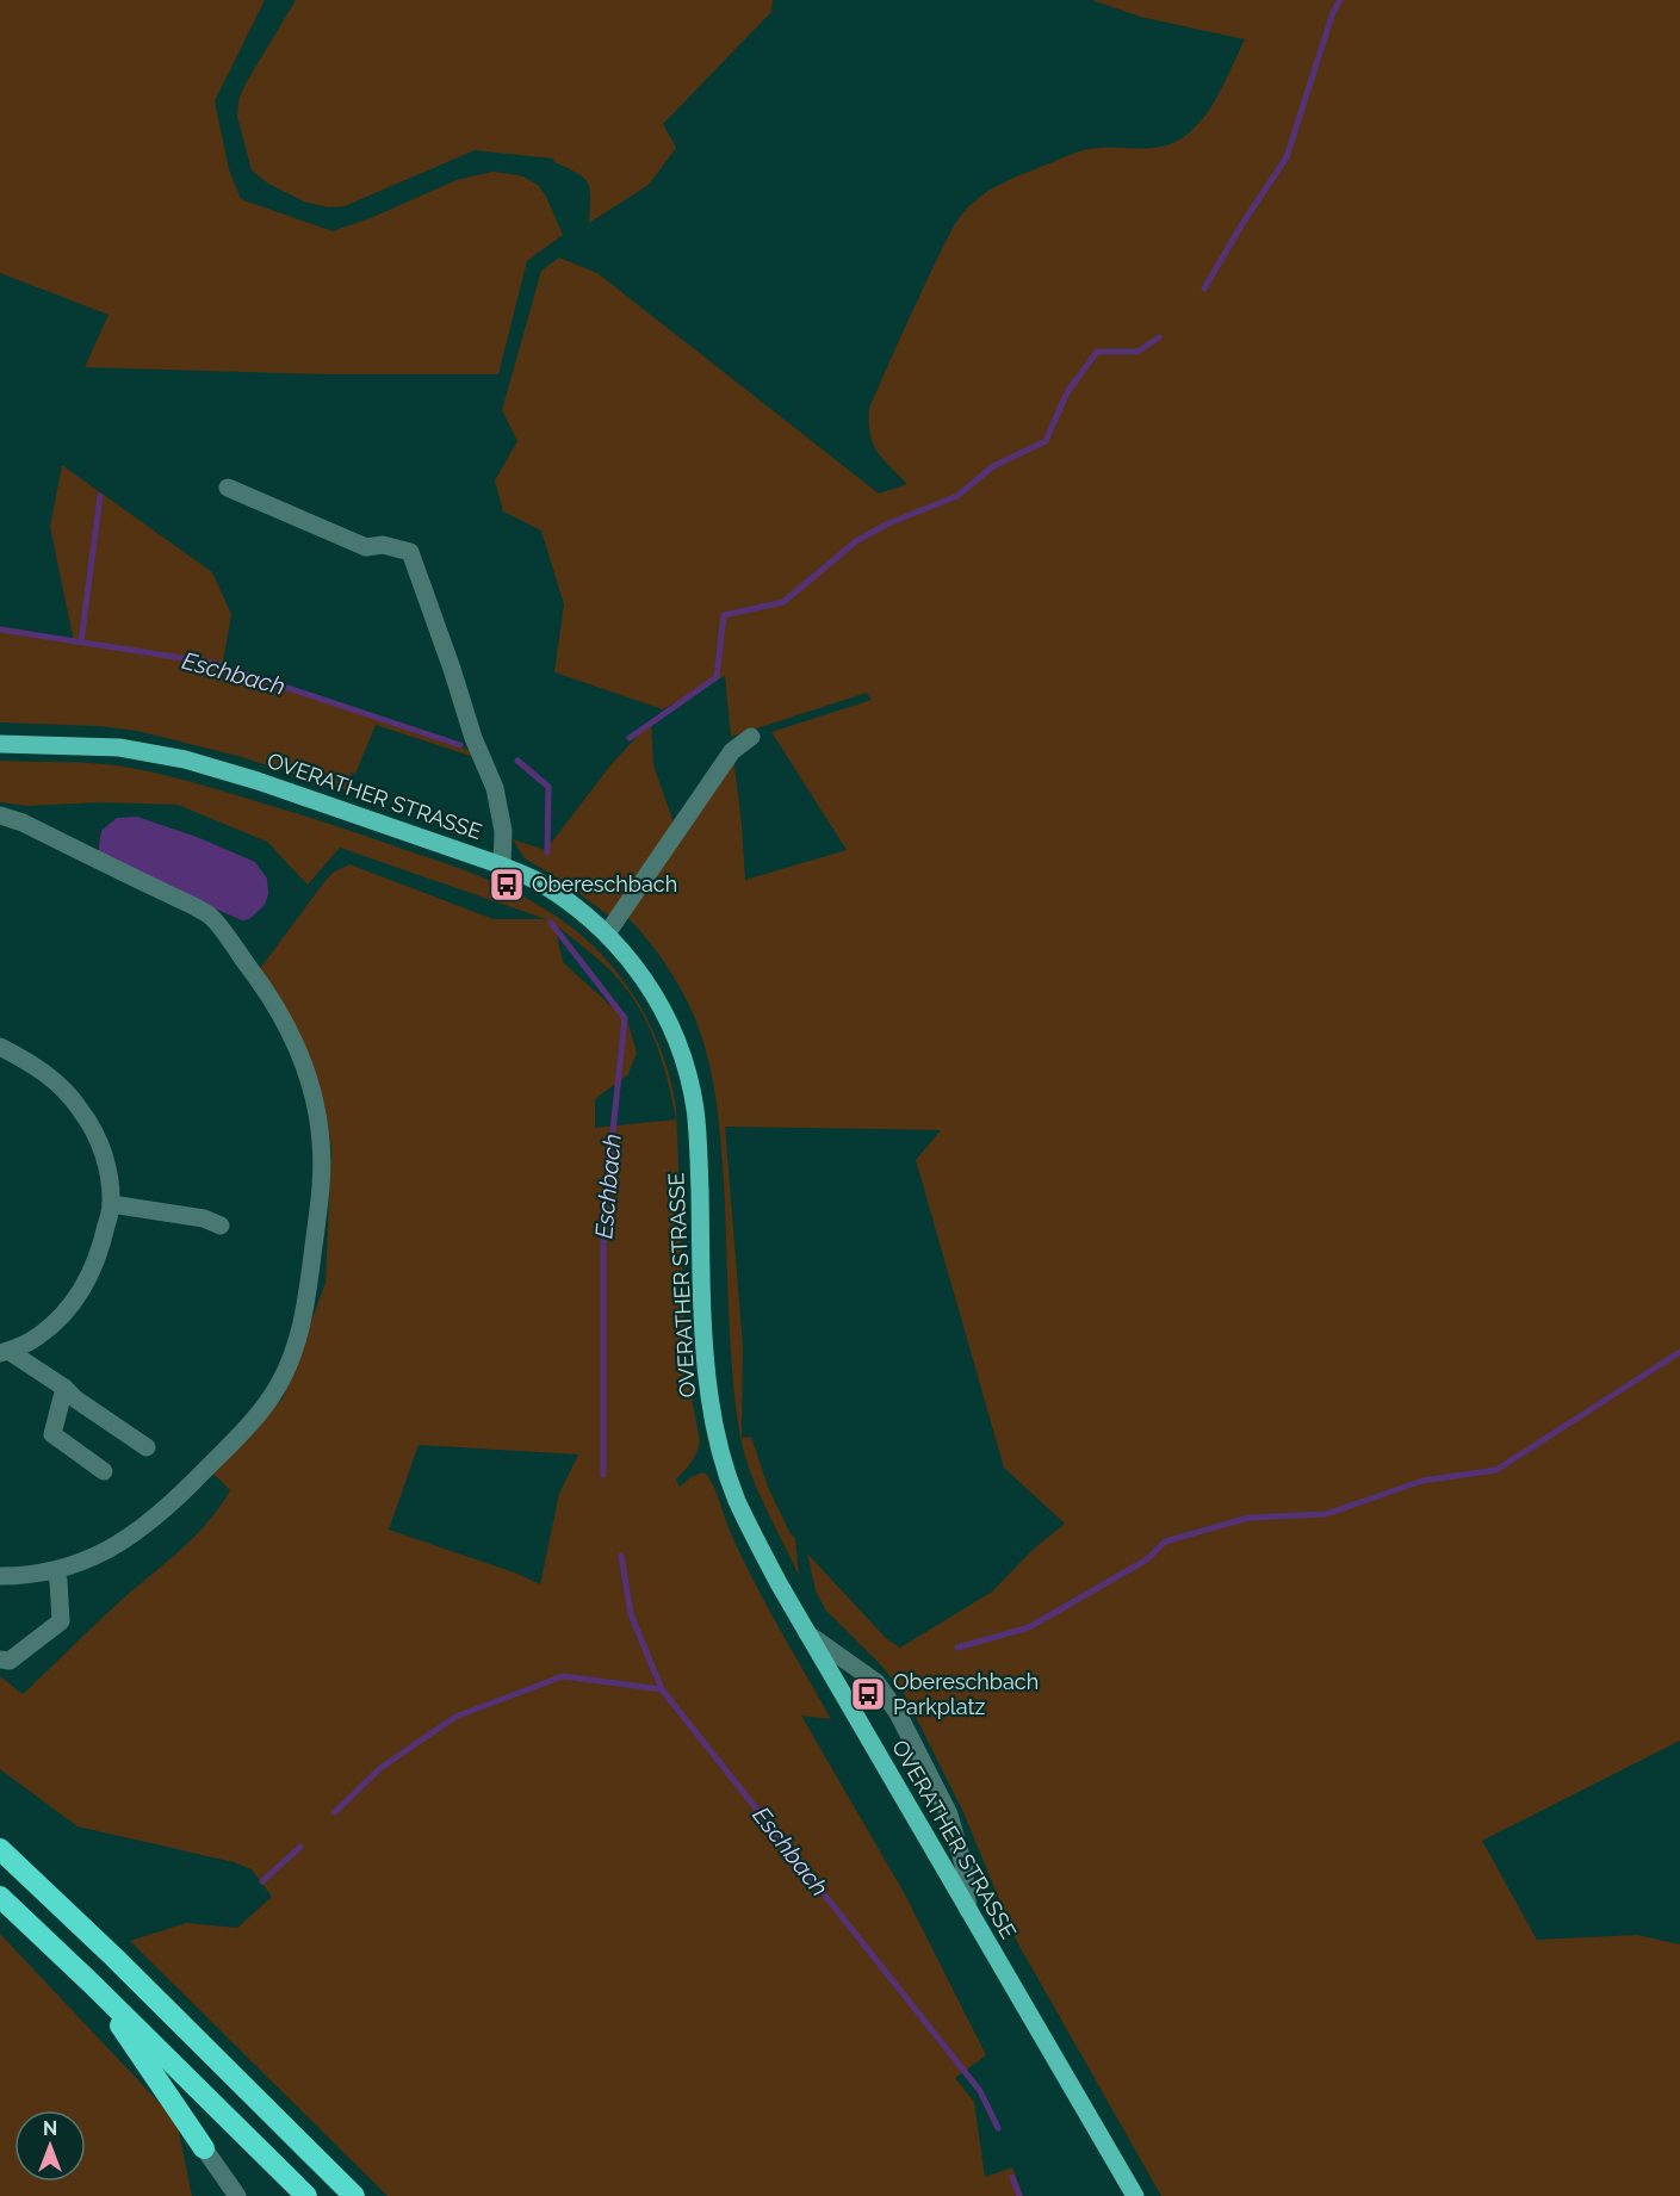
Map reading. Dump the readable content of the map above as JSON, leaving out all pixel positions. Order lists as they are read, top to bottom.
{
  "streets": {
    "main road": ["OVERATHER STRASSE"]
  },
  "water": ["Eschbach"],
  "places": {
    "bus stop": ["Obereschbach", "Obereschbach Parkplatz"]
  },
  "north": "top"
}
